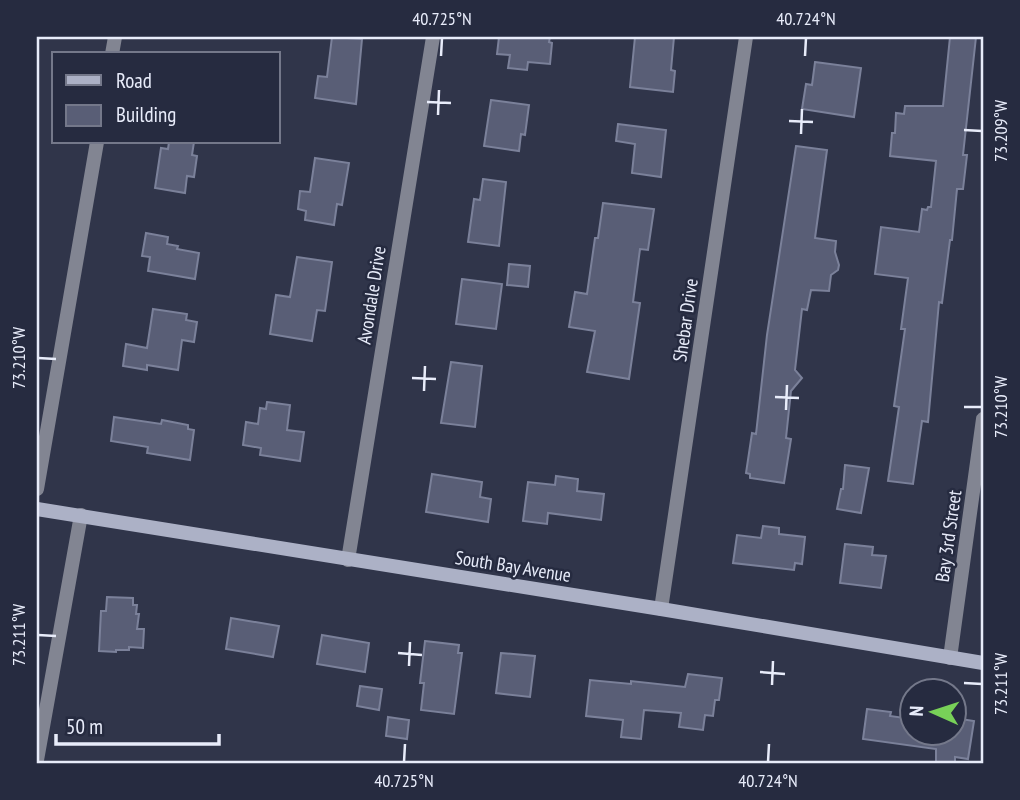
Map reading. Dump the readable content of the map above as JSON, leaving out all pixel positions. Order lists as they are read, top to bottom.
{
  "streets": {
    "street": [
      "Avondale Drive",
      "Shebar Drive",
      "Bay 3rd Street",
      "South Bay Avenue"
    ]
  },
  "crossings": [
    ["Avondale Drive", "South Bay Avenue"],
    ["Shebar Drive", "South Bay Avenue"],
    ["Bay 3rd Street", "South Bay Avenue"]
  ],
  "legend": ["Road", "Building"],
  "scale_bar": "50 m",
  "north": "left",
  "coordinates": [
    "40.725°N",
    "40.724°N",
    "73.209°W",
    "73.210°W",
    "73.211°W"
  ]
}
